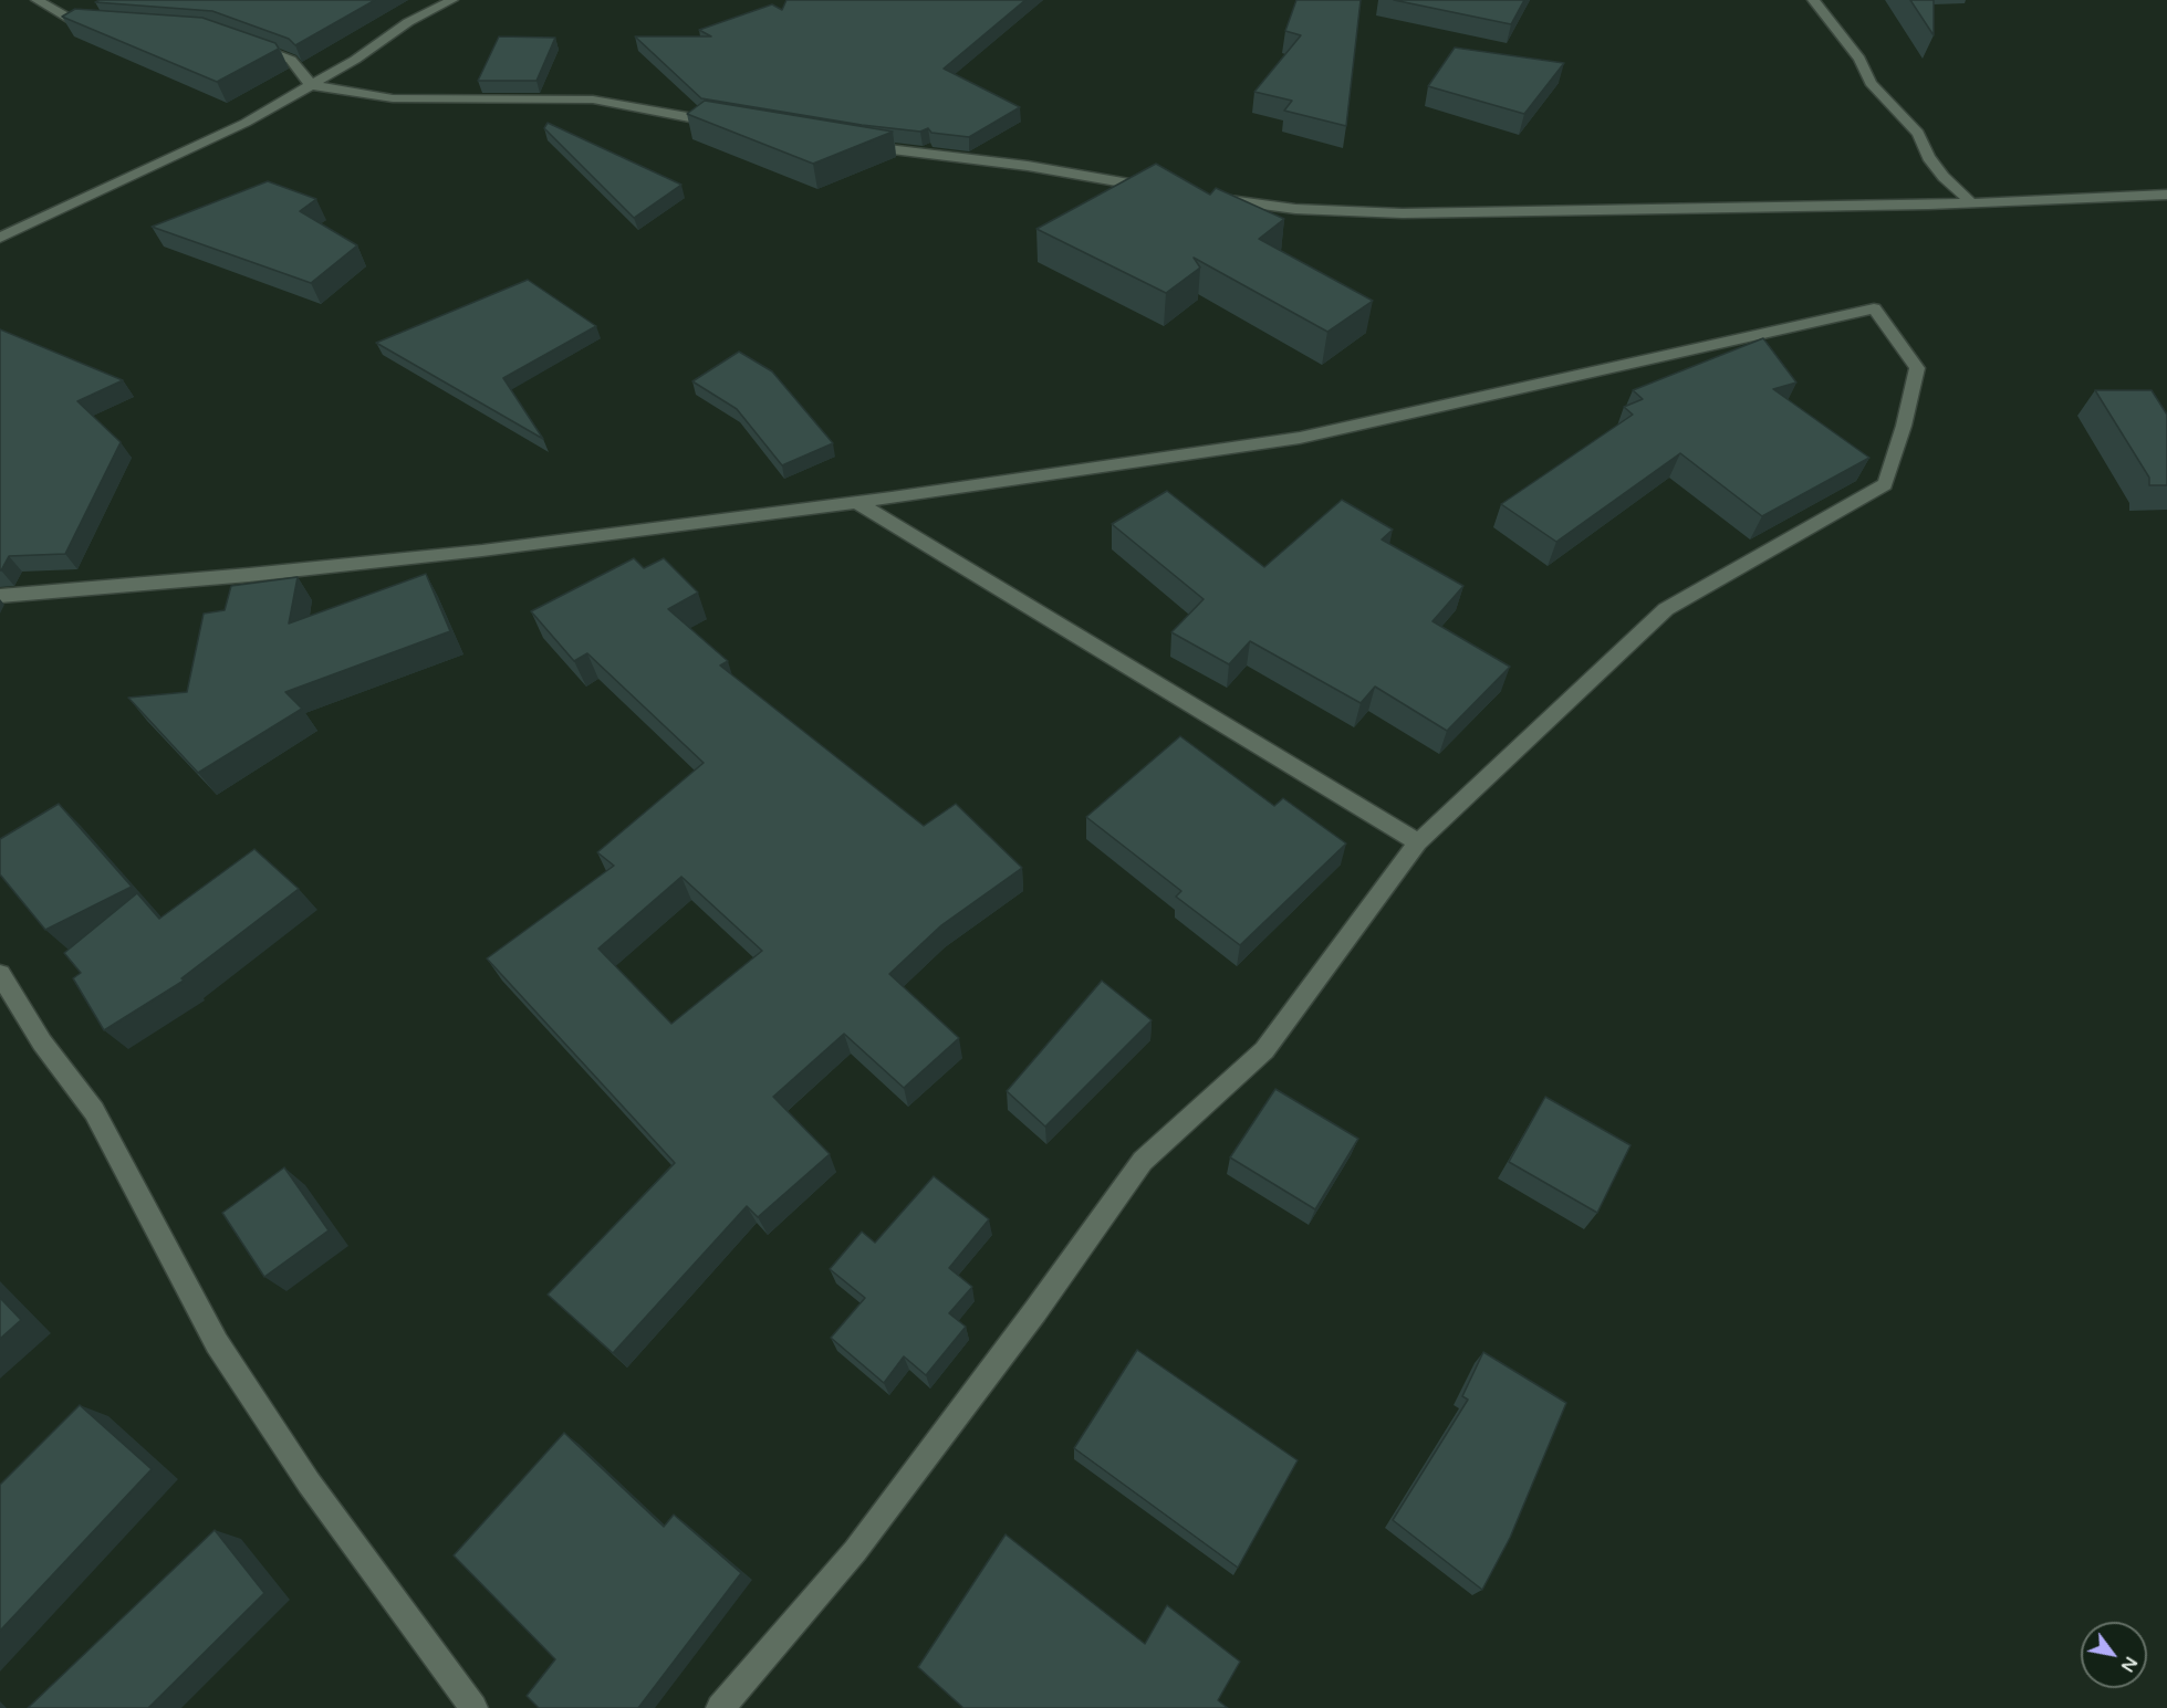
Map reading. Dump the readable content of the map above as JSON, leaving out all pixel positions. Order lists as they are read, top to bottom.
{
  "north": "bottom right"
}
